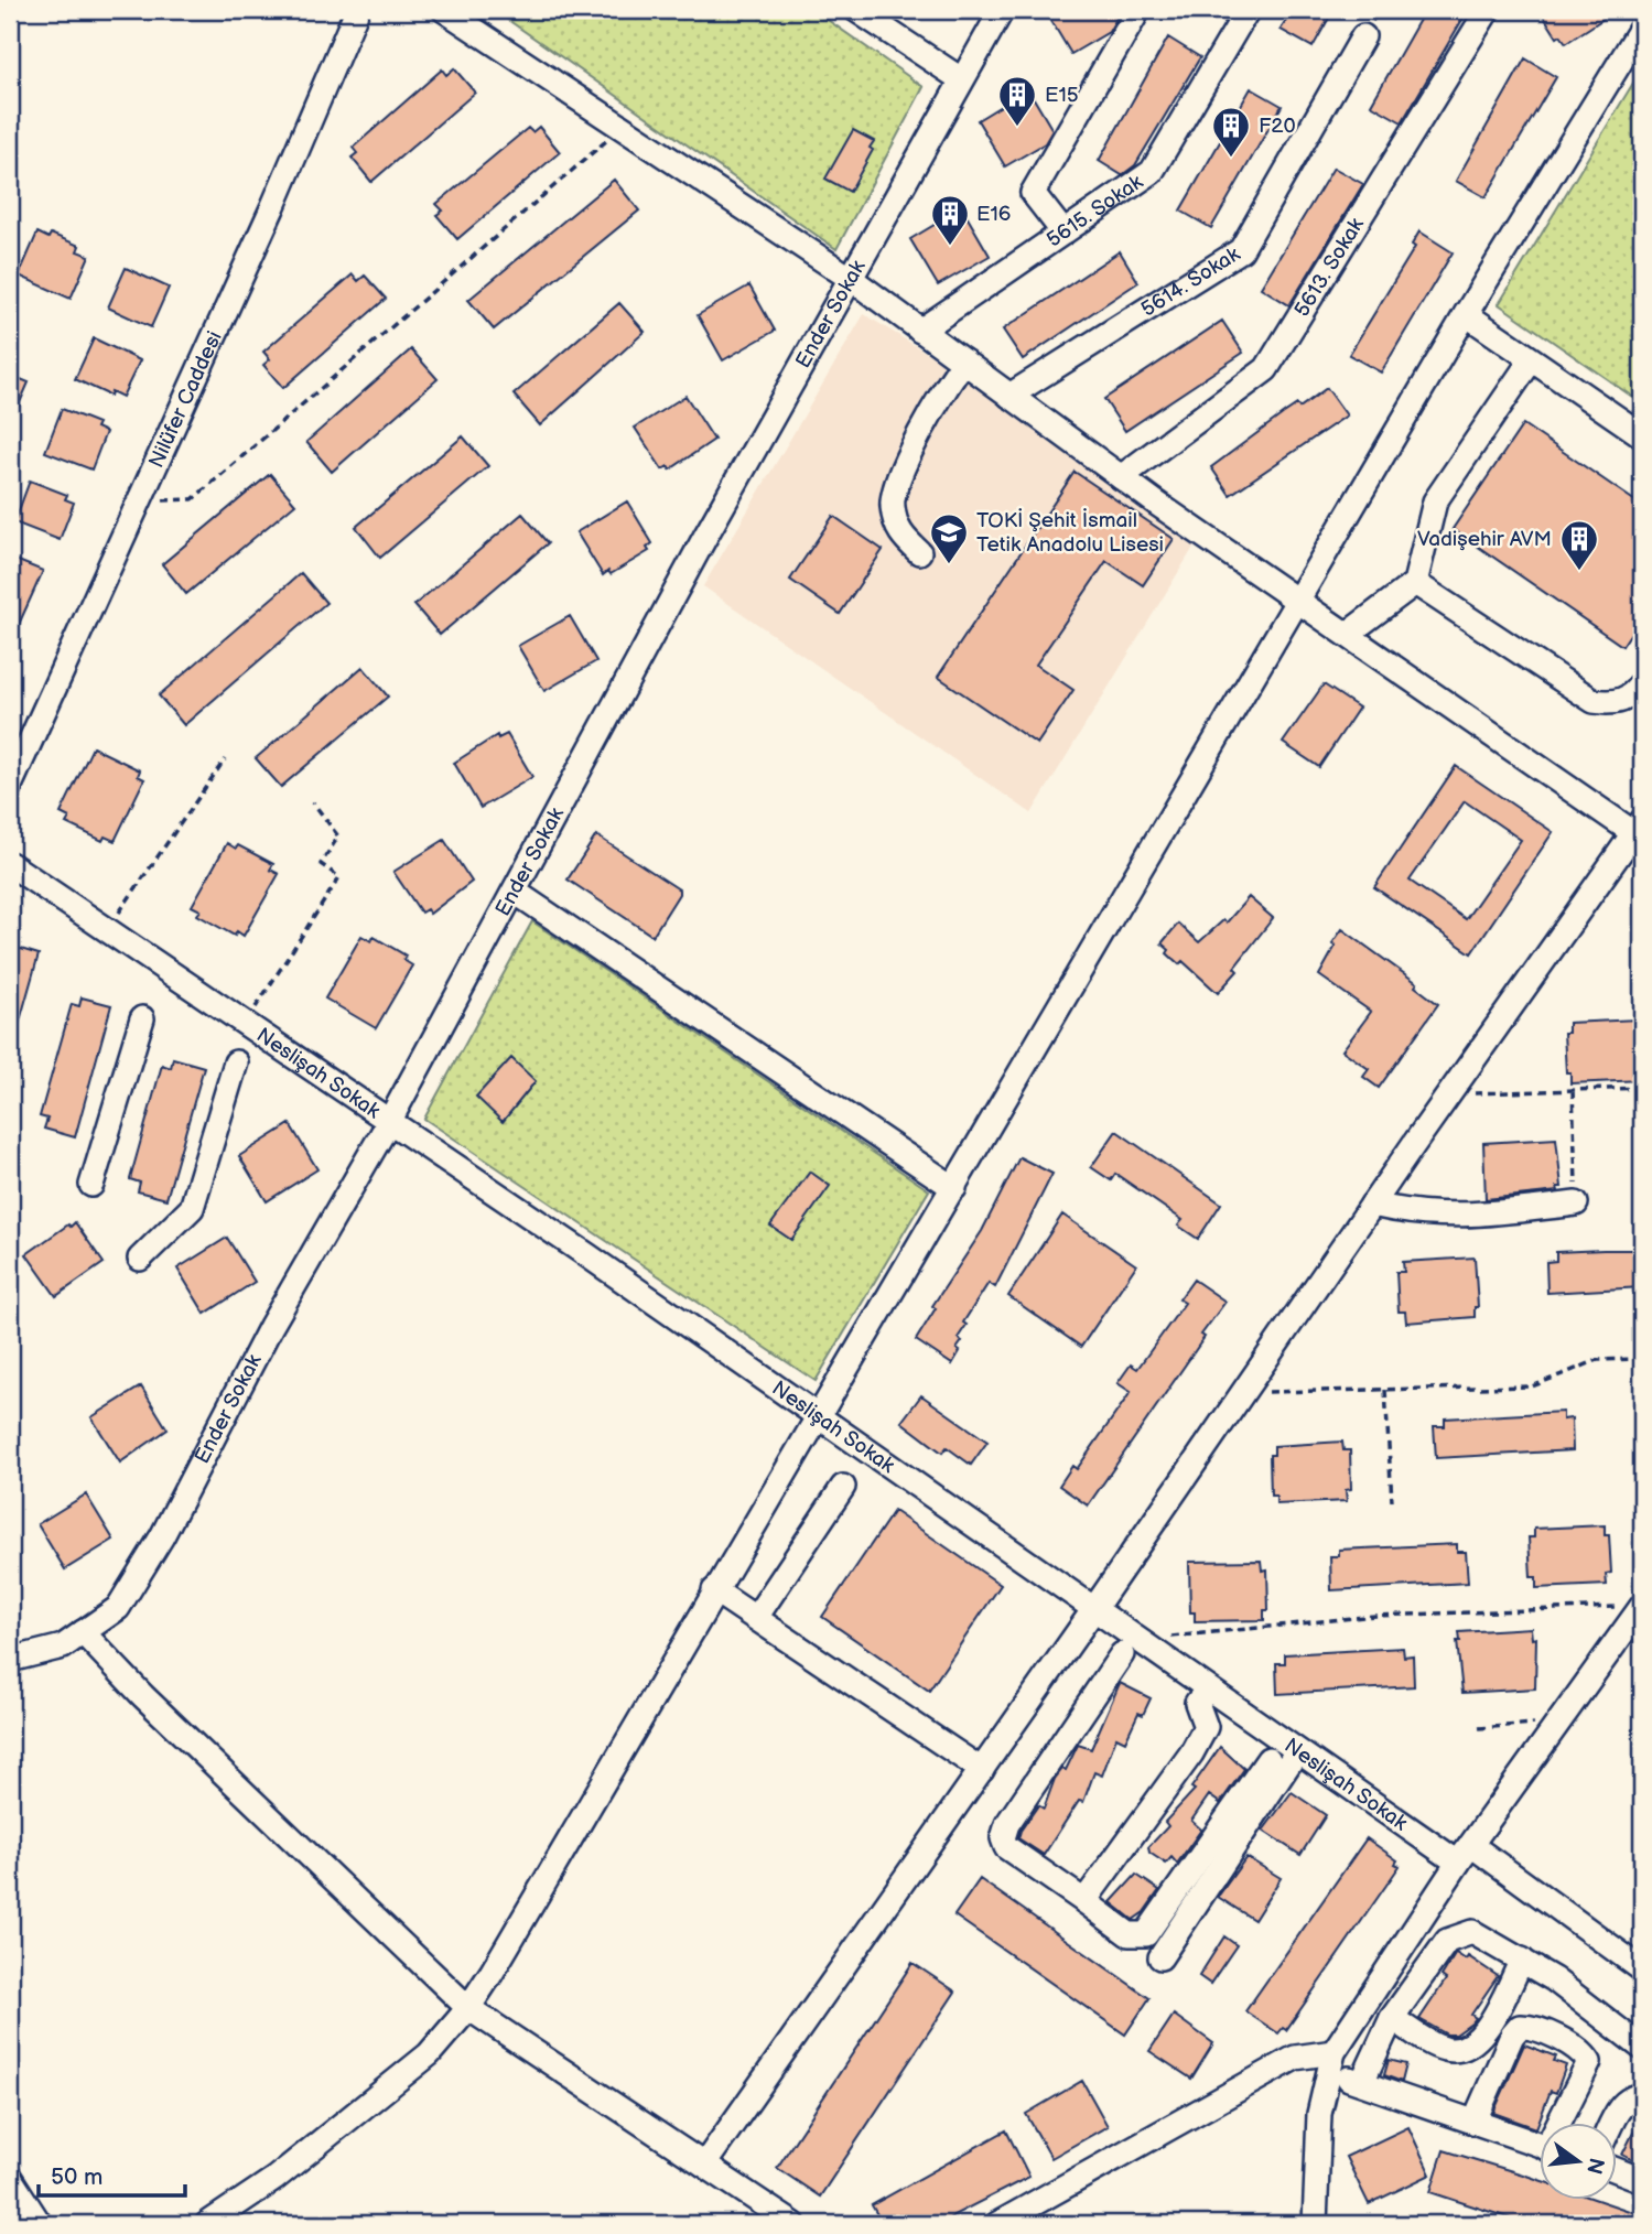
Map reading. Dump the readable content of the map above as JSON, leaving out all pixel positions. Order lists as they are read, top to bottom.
{
  "streets": {
    "street": [
      "5615. Sokak",
      "5613. Sokak",
      "5614. Sokak",
      "Ender Sokak",
      "Nilüfer Caddesi",
      "Neslişah Sokak"
    ]
  },
  "crossings": [
    ["Ender Sokak", "Neslişah Sokak"]
  ],
  "places": {
    "building": [
      "E15",
      "F20",
      "E16",
      "Vadişehir AVM"
    ],
    "school or university": ["TOKİ Şehit İsmail Tetik Anadolu Lisesi"]
  },
  "scale_bar": "50 m",
  "north": "right"
}
